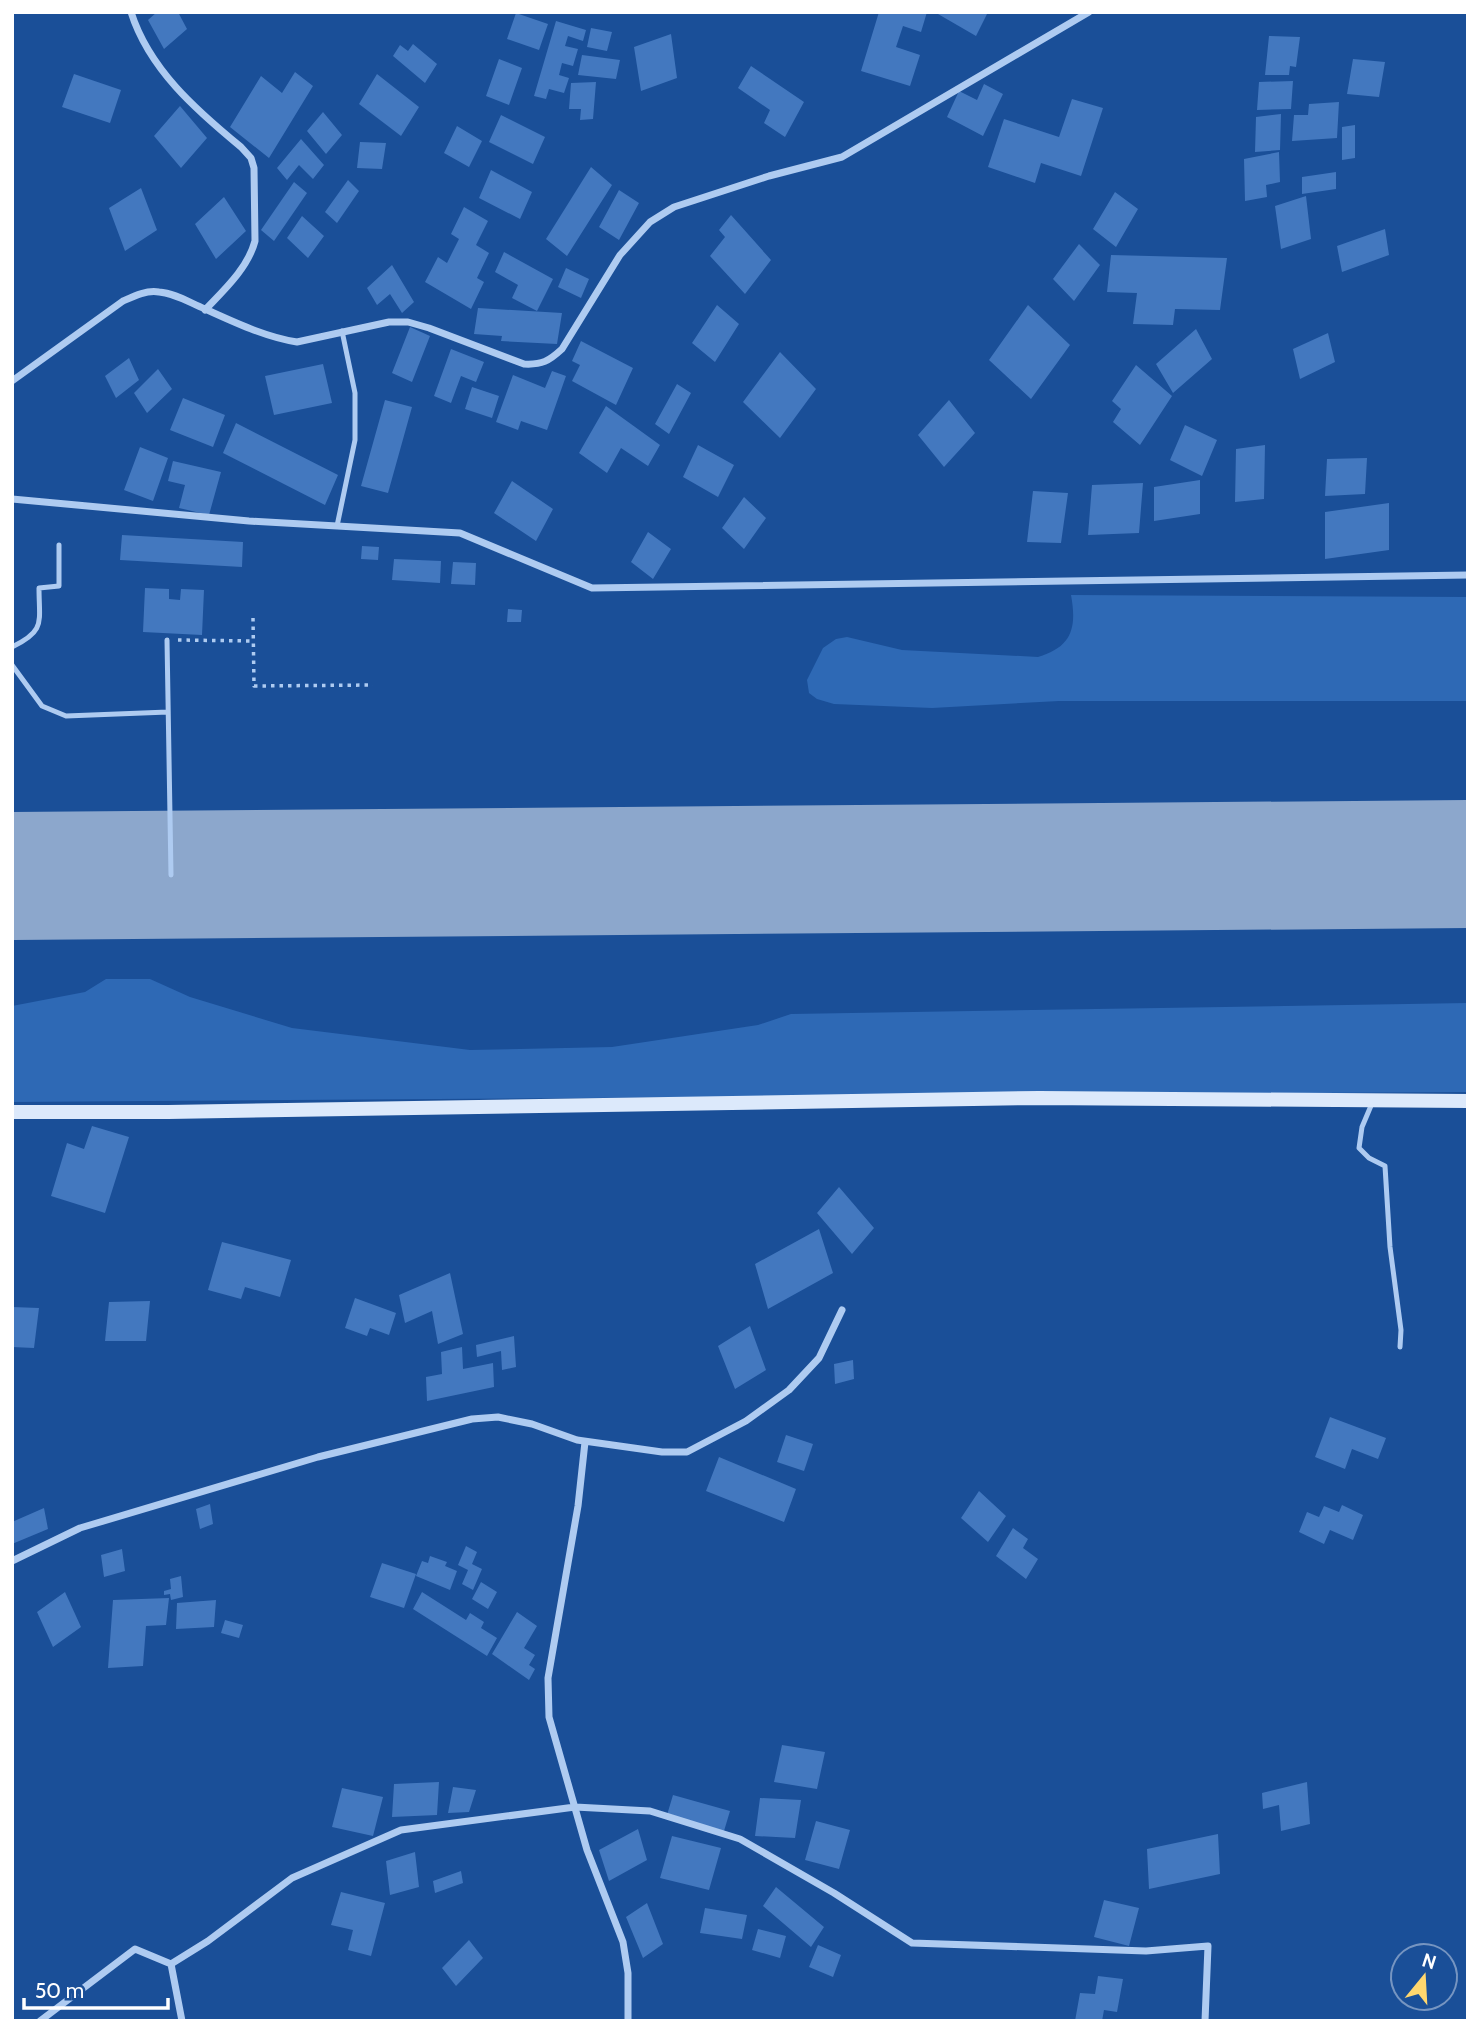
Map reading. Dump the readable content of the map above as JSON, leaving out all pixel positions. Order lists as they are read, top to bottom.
{
  "scale_bar": "50 m",
  "north": "top"
}
